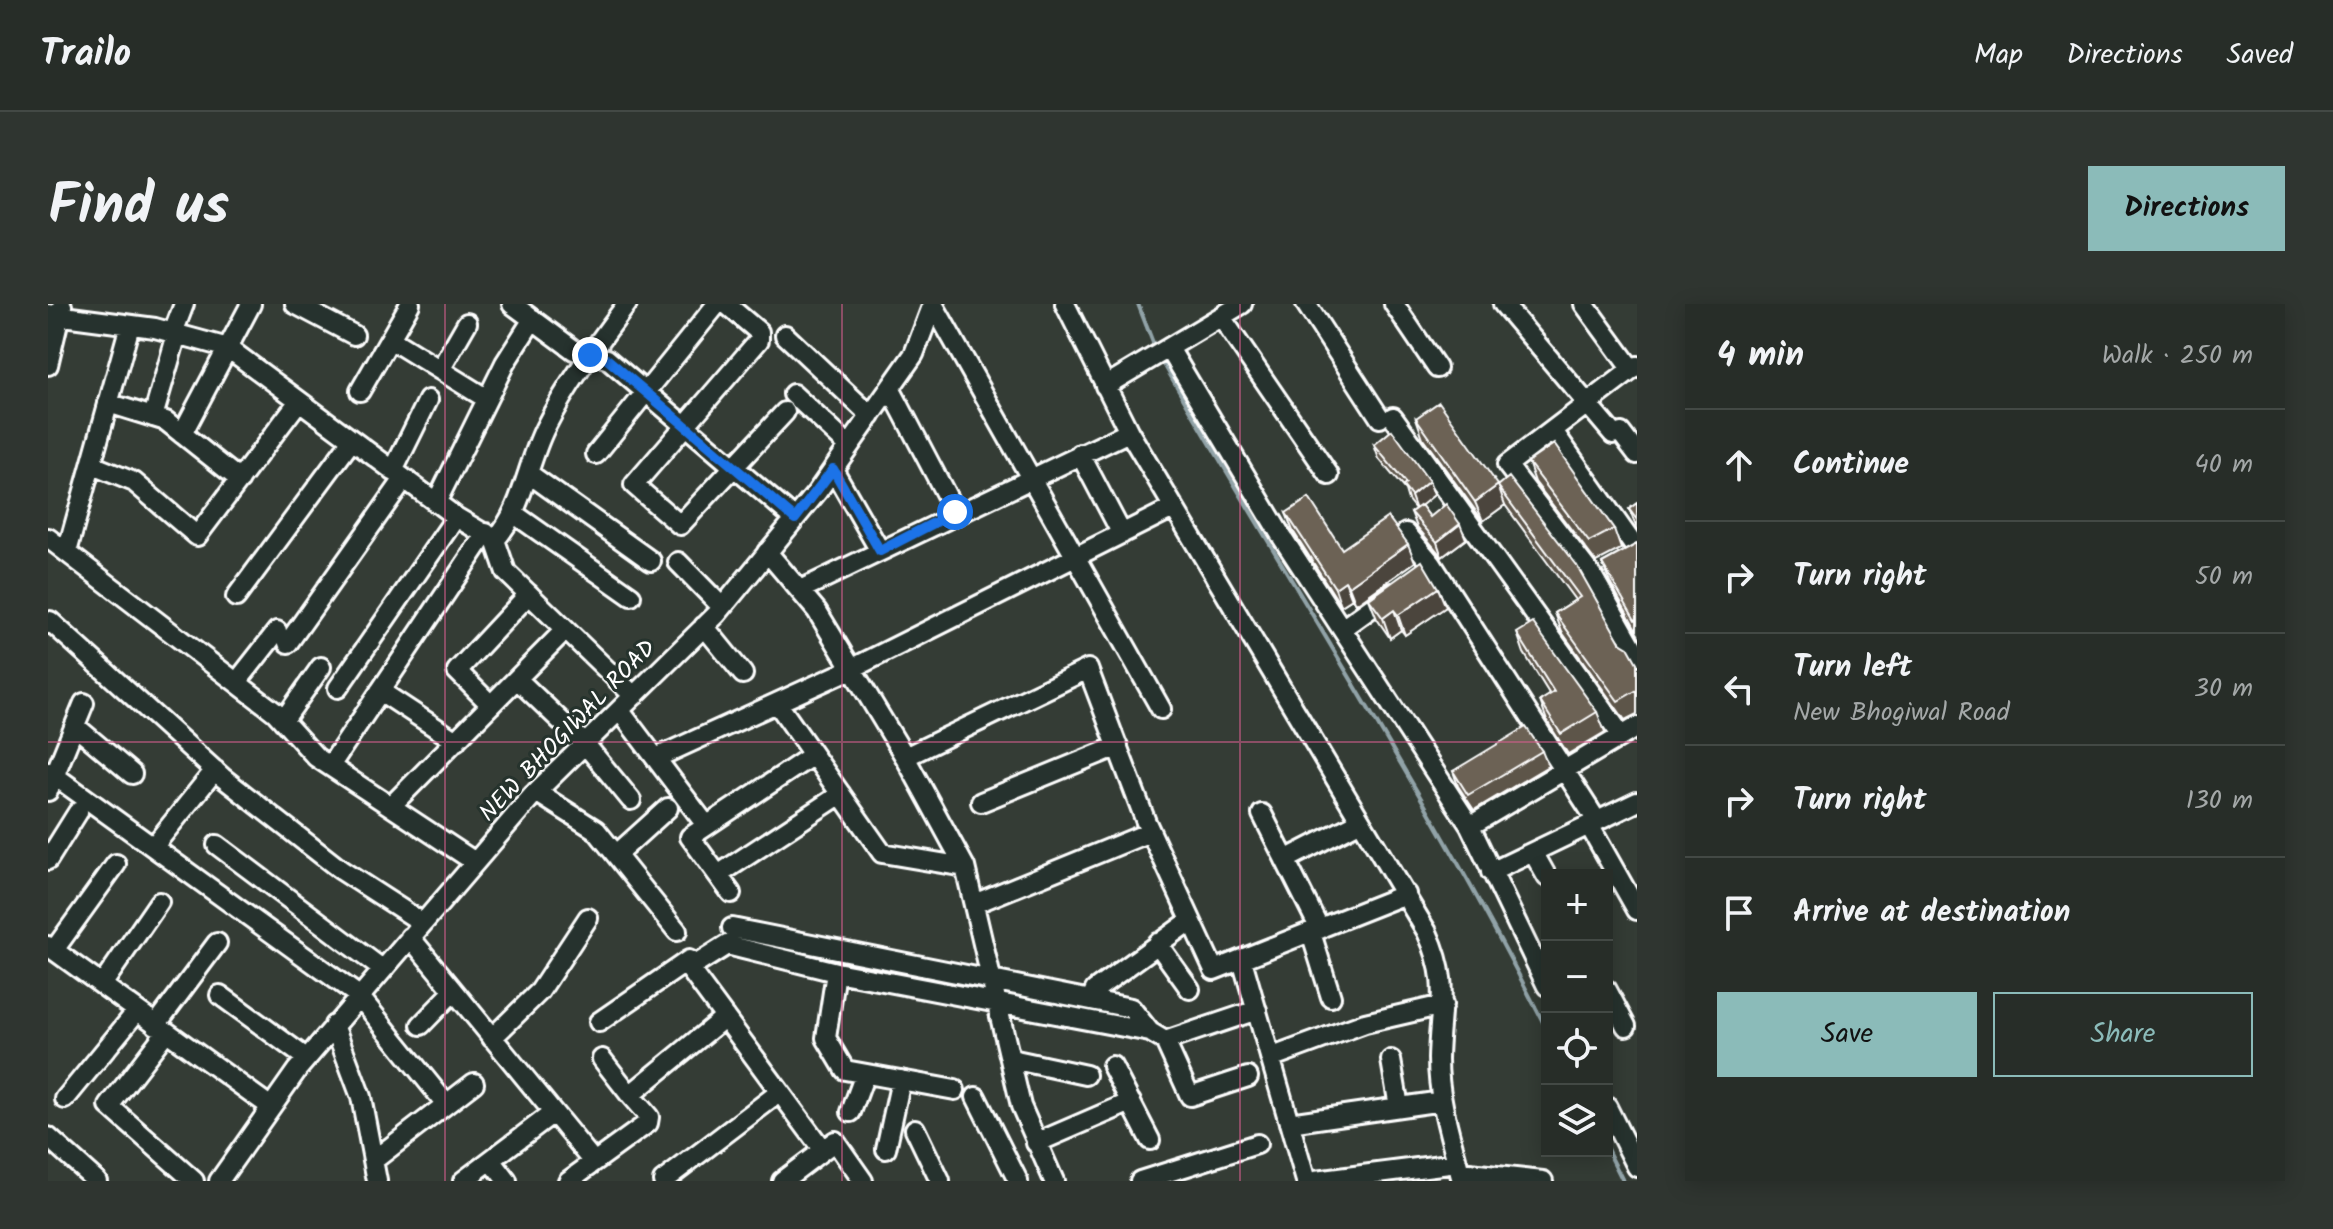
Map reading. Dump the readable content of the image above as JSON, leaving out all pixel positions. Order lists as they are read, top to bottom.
{
  "streets": {
    "street": ["NEW BHOGIWAL ROAD"]
  },
  "page": {
    "header": "Trailo",
    "nav": ["Map", "Directions", "Saved"],
    "title": "Find us",
    "buttons": [
      "Directions",
      ["Save", "Share"]
    ],
    "heading": ["4 min", "Walk · 250 m"],
    "list": [
      ["Continue", "40 m"],
      ["Turn right", "50 m"],
      ["Turn left", "New Bhogiwal Road", "30 m"],
      ["Turn right", "130 m"],
      "Arrive at destination"
    ],
    "map_buttons": ["+", "−"]
  }
}
